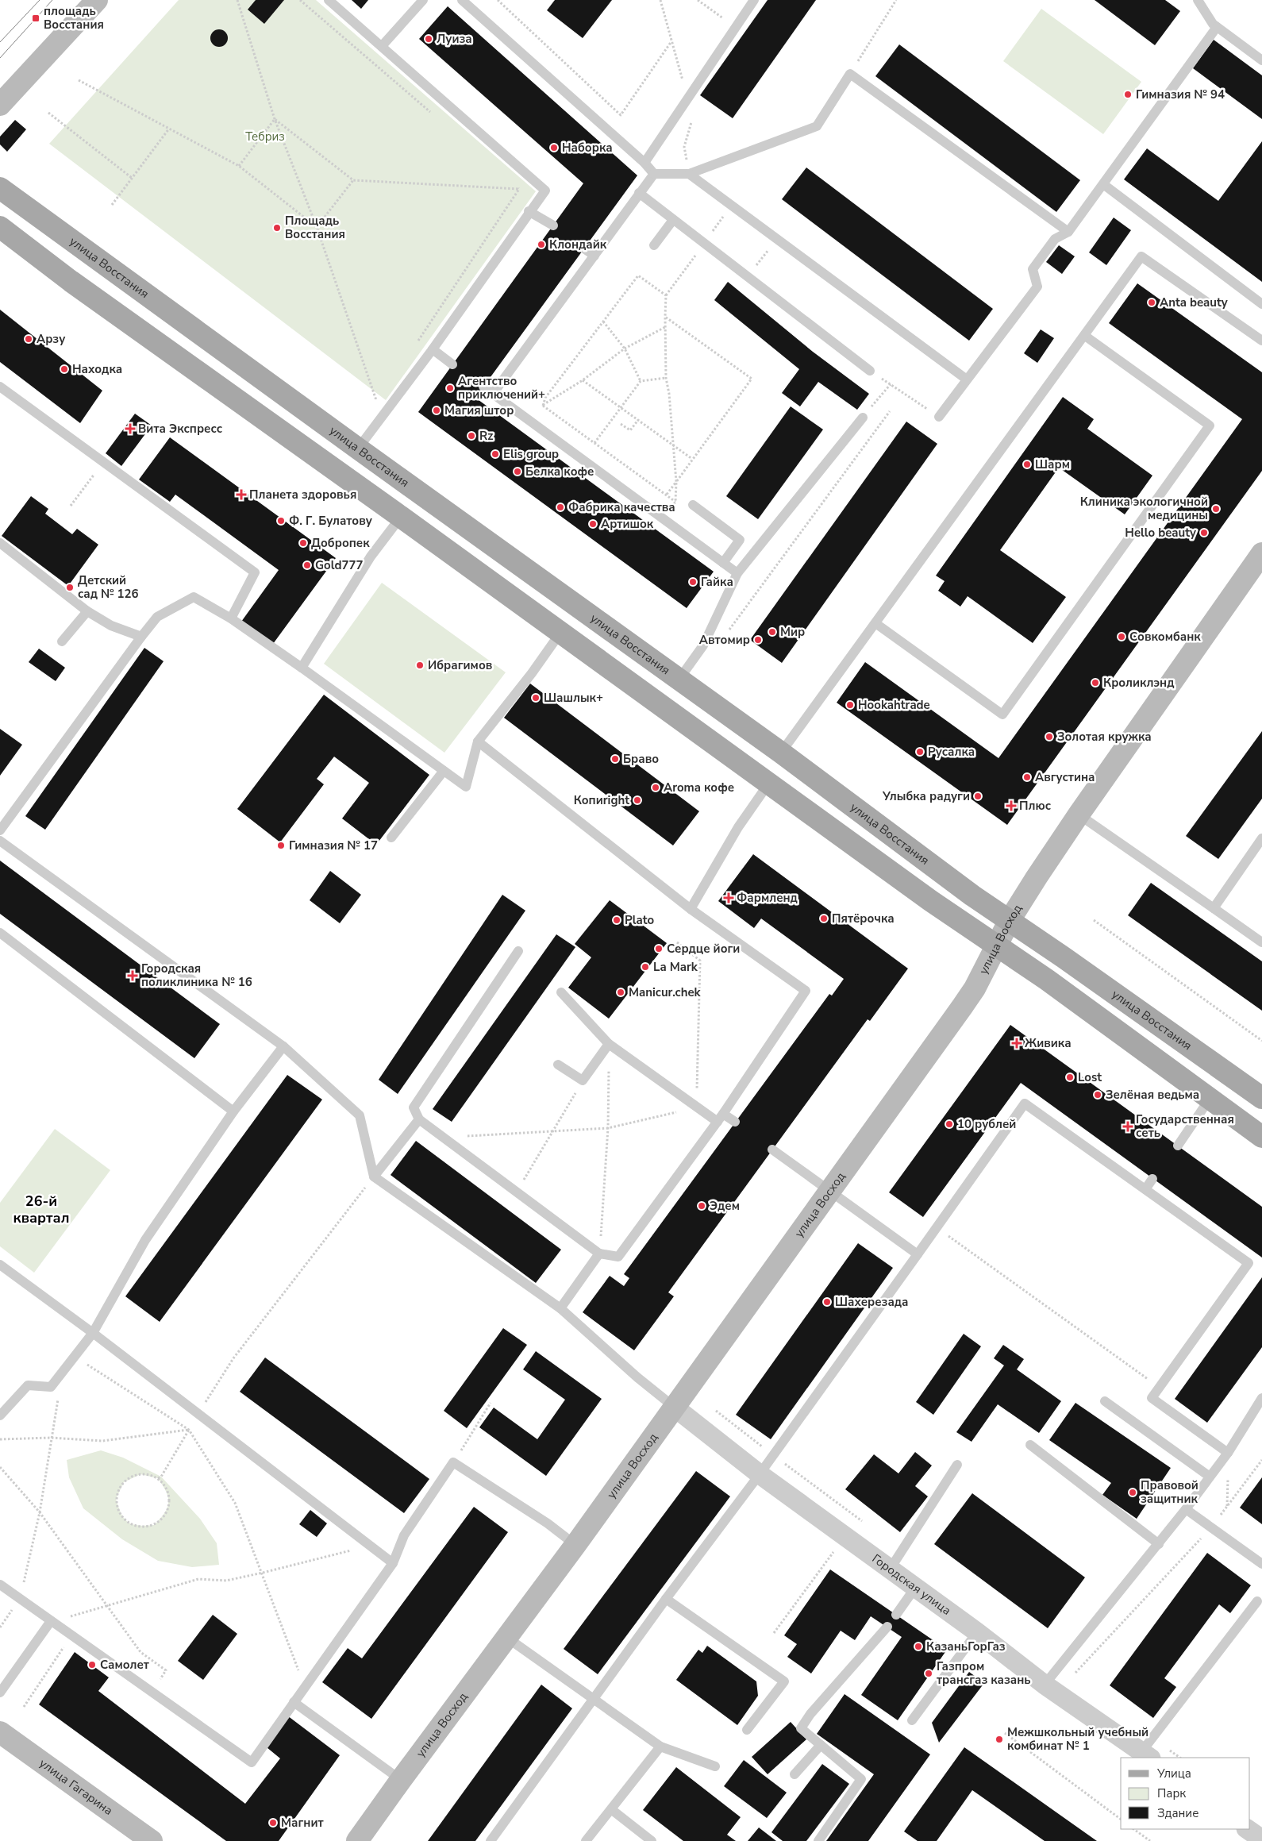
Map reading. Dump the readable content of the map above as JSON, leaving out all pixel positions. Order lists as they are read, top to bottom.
{
  "streets": {
    "main road": ["улица Восстания"],
    "street": ["улица Восход", "Городская улица", "улица Гагарина"]
  },
  "crossings": [
    ["улица Восстания", "улица Восход"],
    ["улица Восход", "Городская улица"]
  ],
  "districts": ["26-й квартал"],
  "parks": ["Тебриз"],
  "places": {
    "transit": ["площадь Восстания"],
    "other": [
      "Луиза",
      "Гимназия № 94",
      "Наборка",
      "Площадь Восстания",
      "Клондайк",
      "Anta beauty",
      "Арзу",
      "Находка",
      "Агентство приключений+",
      "Магия штор",
      "Rz",
      "Elis group",
      "Шарм",
      "Белка кофе",
      "Фабрика качества",
      "Клиника экологичной медицины",
      "Ф. Г. Булатову",
      "Артишок",
      "Hello beauty",
      "Добропек",
      "Gold777",
      "Гайка",
      "Детский сад № 126",
      "Мир",
      "Совкомбанк",
      "Автомир",
      "Ибрагимов",
      "Кроликлэнд",
      "Шашлык+",
      "Hookahtrade",
      "Золотая кружка",
      "Русалка",
      "Браво",
      "Августина",
      "Aroma кофе",
      "Улыбка радуги",
      "Копиright",
      "Гимназия № 17",
      "Пятёрочка",
      "Plato",
      "Сердце йоги",
      "La Mark",
      "Manicur.chek",
      "Lost",
      "Зелёная ведьма",
      "10 рублей",
      "Эдем",
      "Шахерезада",
      "Правовой защитник",
      "КазаньГорГаз",
      "Самолет",
      "Газпром трансгаз казань",
      "Межшкольный учебный комбинат № 1",
      "Магнит"
    ],
    "health": [
      "Вита Экспресс",
      "Планета здоровья",
      "Плюс",
      "Фармленд",
      "Городская поликлиника № 16",
      "Живика",
      "Государственная сеть"
    ]
  },
  "legend": ["Улица", "Парк", "Здание"]
}
